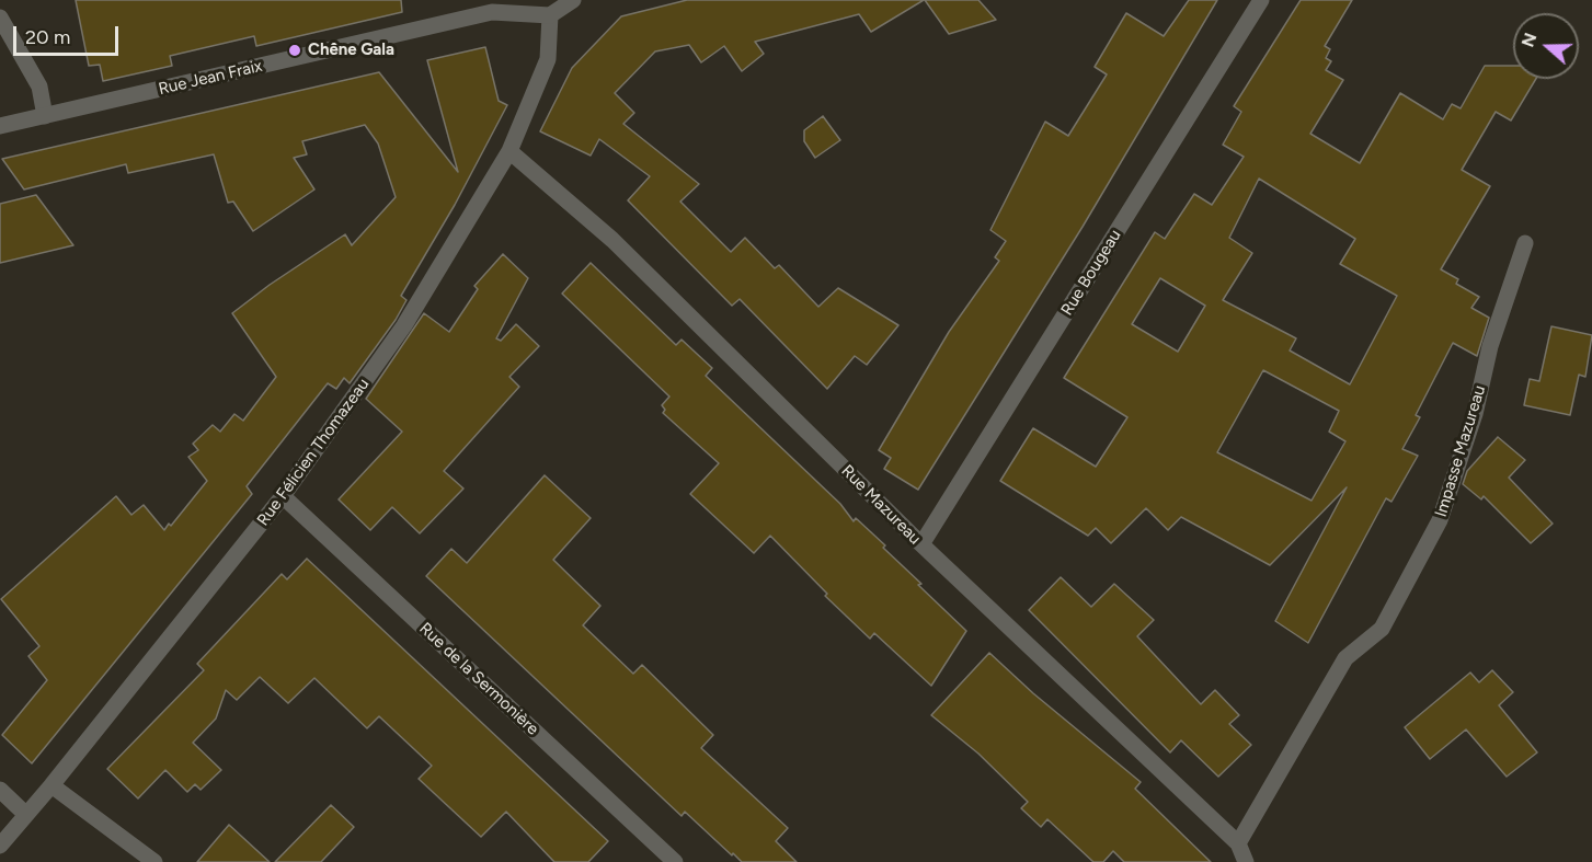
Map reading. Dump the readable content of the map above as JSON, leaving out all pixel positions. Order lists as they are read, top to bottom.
{
  "streets": {
    "street": [
      "Rue Jean Fraix",
      "Rue Bougeau",
      "Impasse Mazureau",
      "Rue Félicien Thomazeau",
      "Rue Mazureau",
      "Rue de la Sermonière"
    ]
  },
  "crossings": [
    ["Rue Jean Fraix", "Rue Félicien Thomazeau"],
    ["Rue Bougeau", "Rue Mazureau"],
    ["Impasse Mazureau", "Rue Mazureau"],
    ["Rue Félicien Thomazeau", "Rue Mazureau"],
    ["Rue Félicien Thomazeau", "Rue de la Sermonière"]
  ],
  "places": ["Chêne Gala"],
  "scale_bar": "20 m",
  "north": "left"
}
